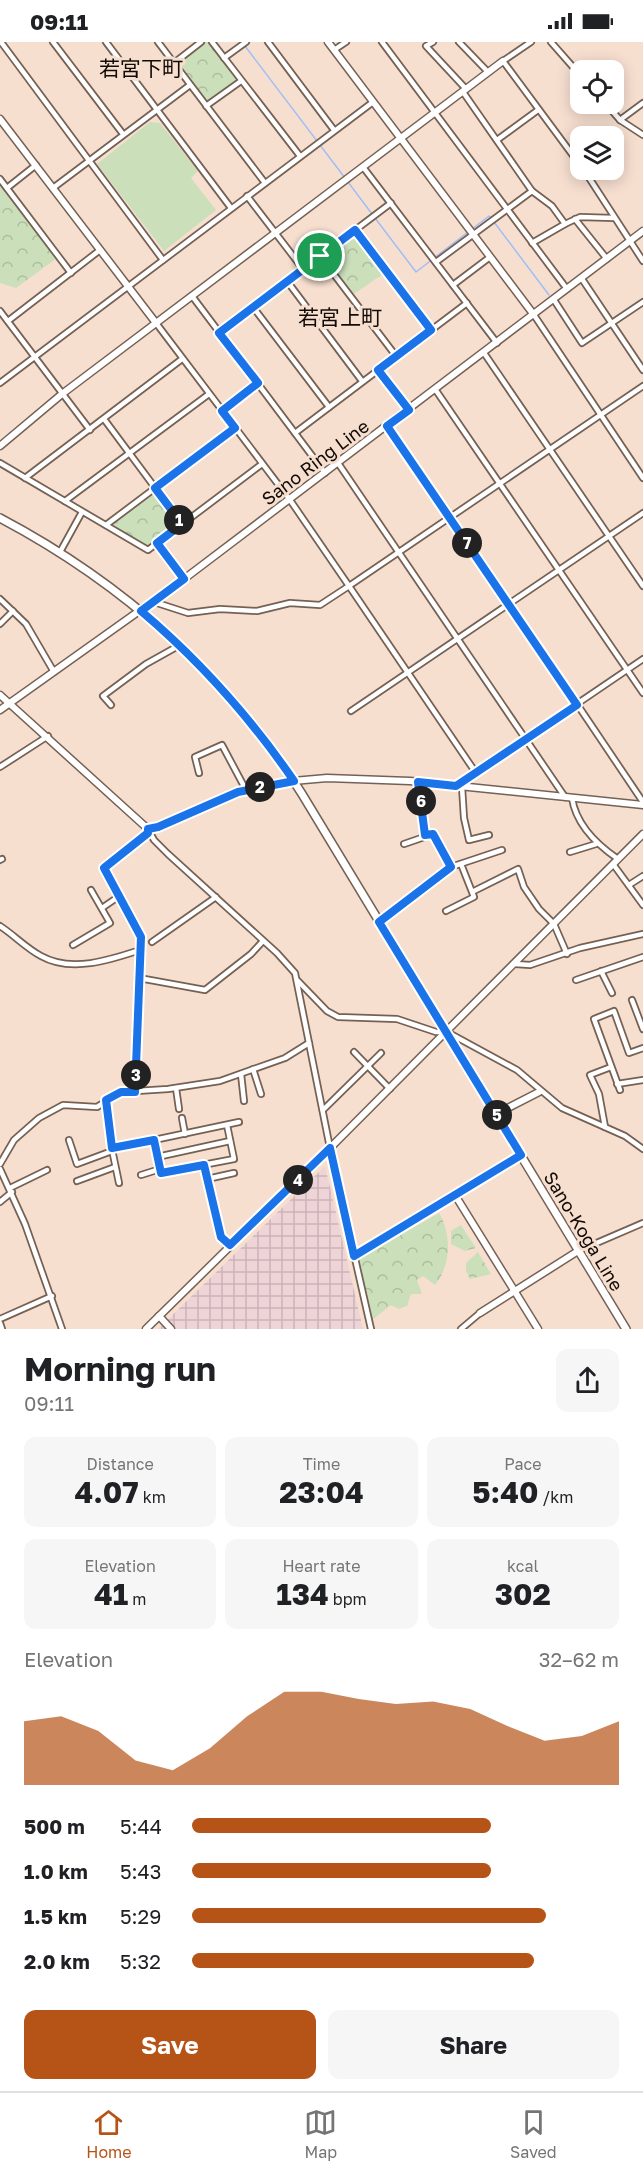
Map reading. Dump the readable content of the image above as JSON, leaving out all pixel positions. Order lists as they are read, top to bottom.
{
  "streets": {
    "main road": ["Sano-Koga Line"],
    "street": ["Sano Ring Line"]
  },
  "crossings": [
    ["Sano Ring Line", "Sano-Koga Line"]
  ],
  "districts": ["若宮下町", "若宮上町"],
  "page": {
    "status": "09:11",
    "pins": [
      "1",
      "7",
      "2",
      "6",
      "3",
      "5",
      "4"
    ],
    "heading": ["Morning run", "09:11"],
    "stats": [
      ["Distance", "4.07 km"],
      ["Time", "23:04"],
      ["Pace", "5:40 /km"],
      ["Elevation", "41 m"],
      ["Heart rate", "134 bpm"],
      ["kcal", "302"]
    ],
    "chart": ["Elevation", "32–62 m"],
    "list": [
      {
        "name": "500 m",
        "note": "5:44"
      },
      {
        "name": "1.0 km",
        "note": "5:43"
      },
      {
        "name": "1.5 km",
        "note": "5:29"
      },
      {
        "name": "2.0 km",
        "note": "5:32"
      }
    ],
    "buttons": ["Save", "Share"],
    "tabs": ["Home", "Map", "Saved"]
  }
}
